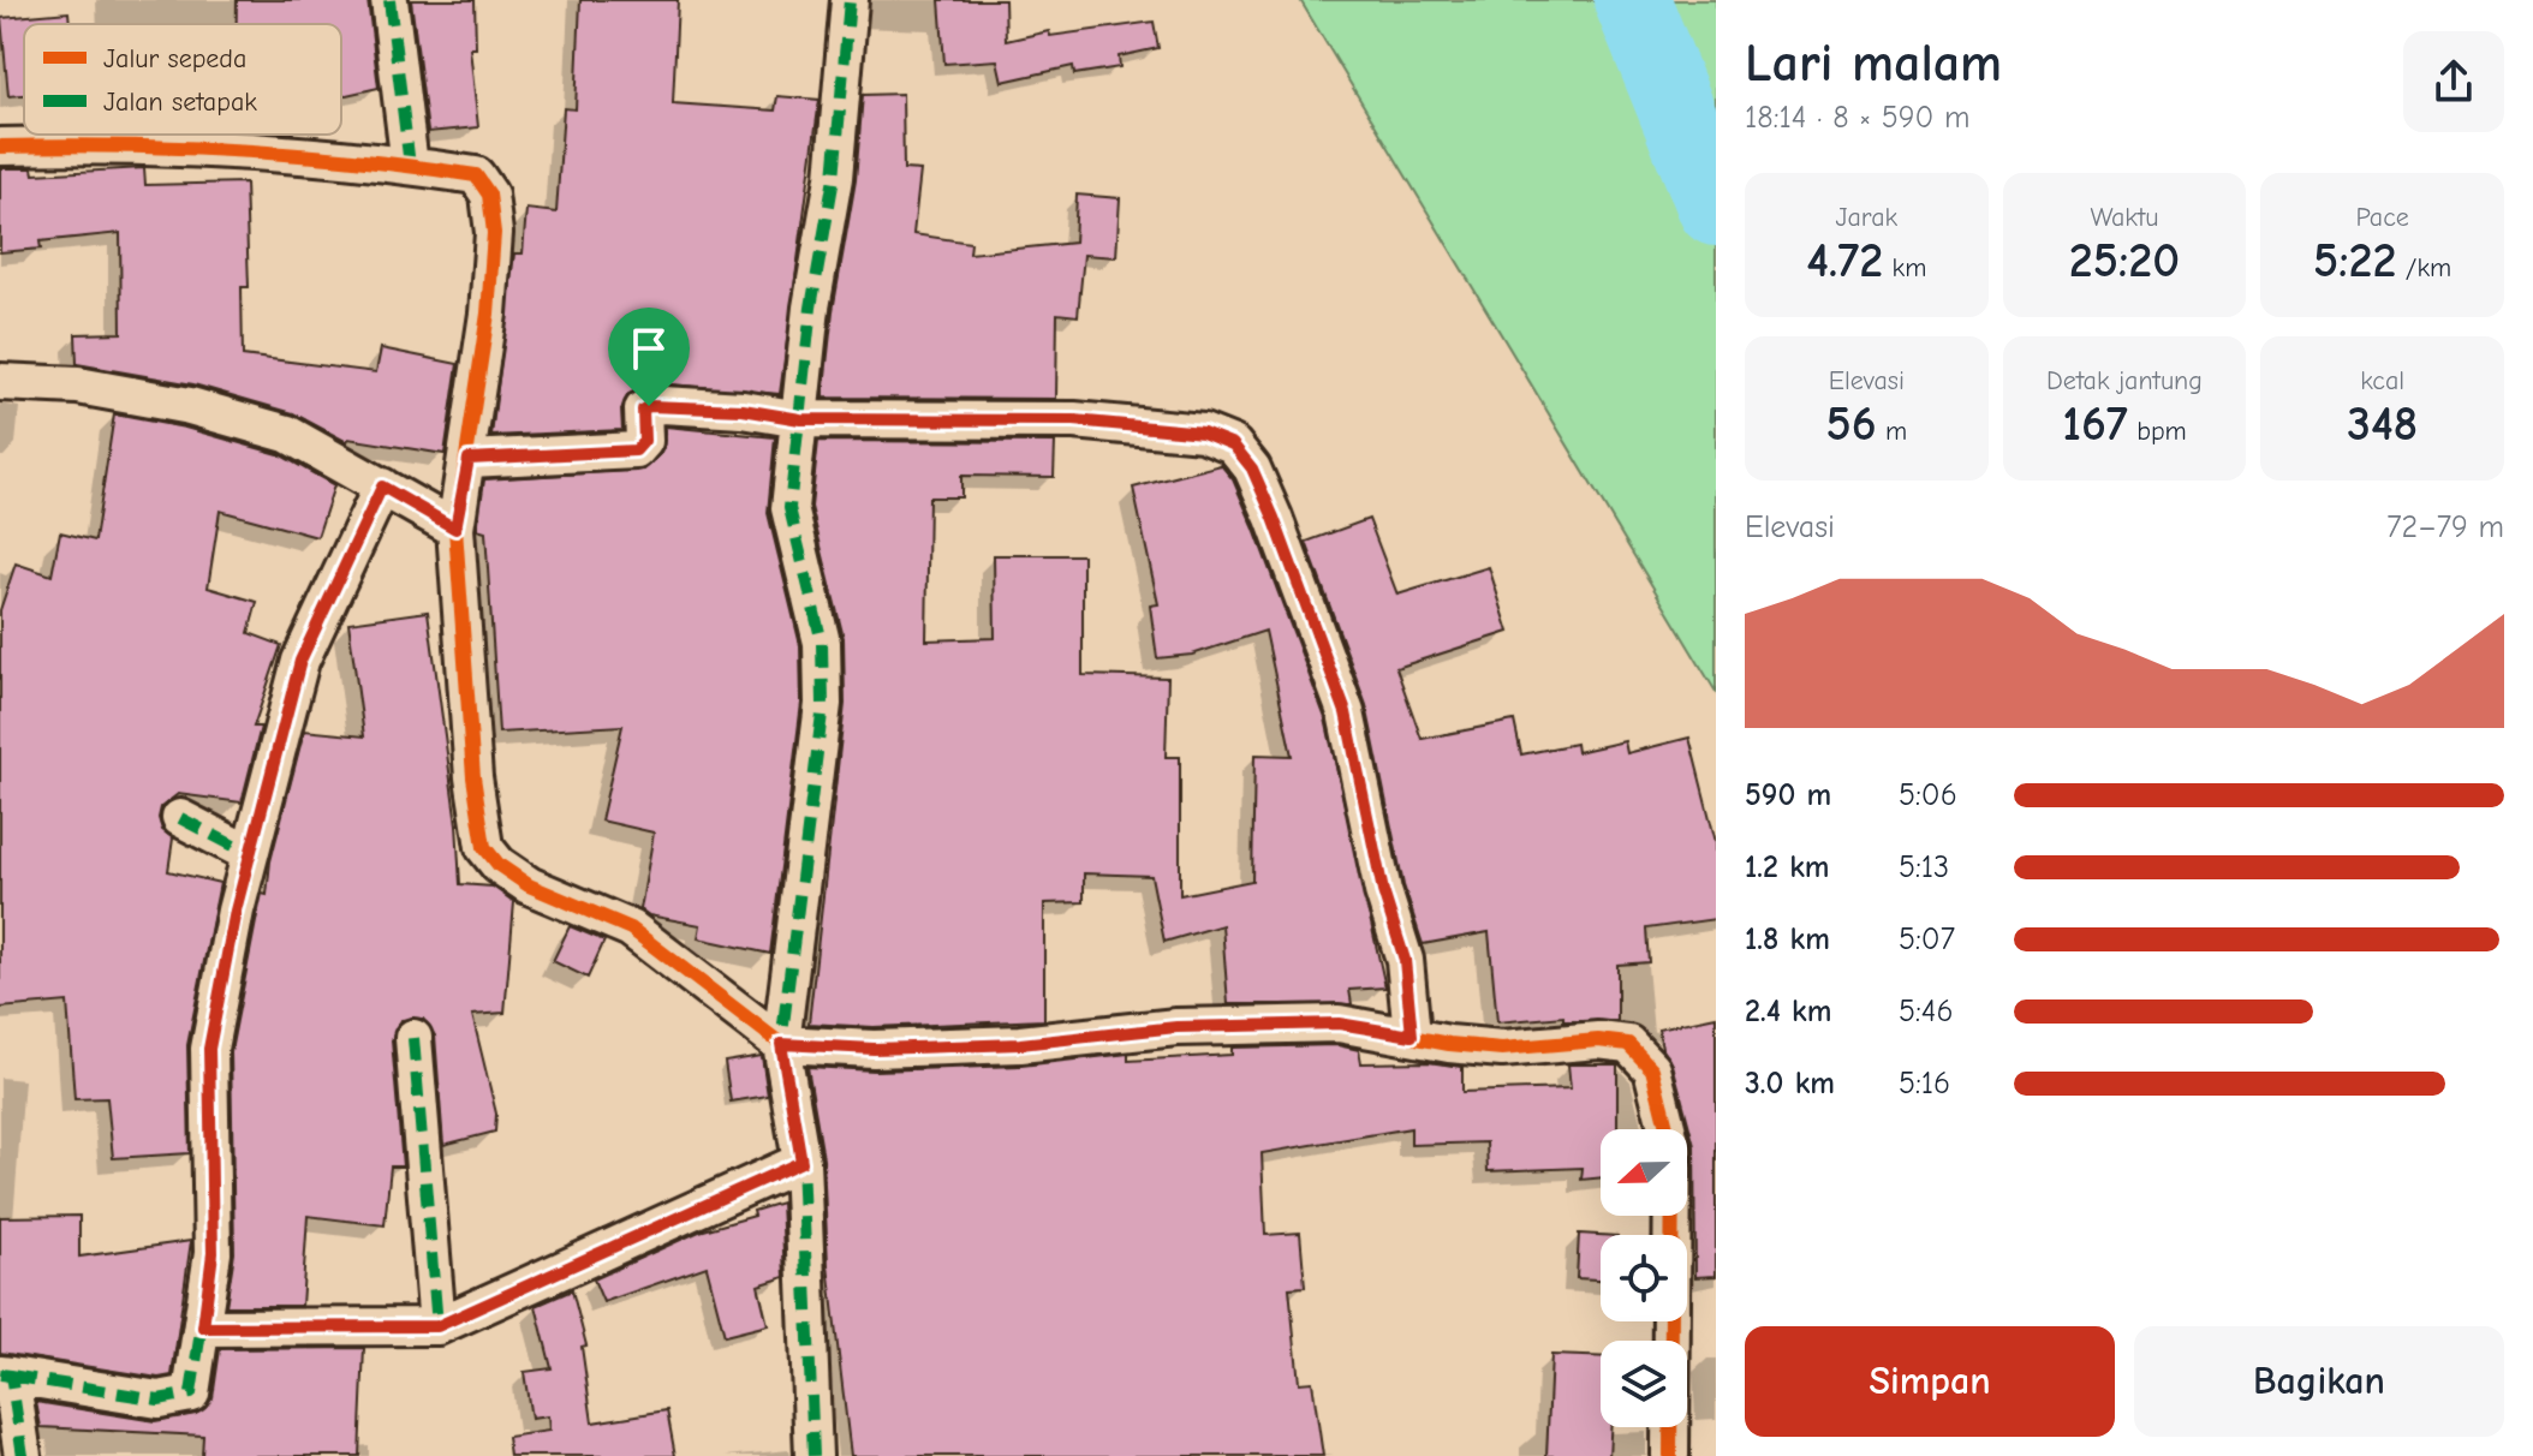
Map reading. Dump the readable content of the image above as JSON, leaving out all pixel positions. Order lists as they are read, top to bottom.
{
  "legend": ["Jalur sepeda", "Jalan setapak"],
  "north": "left",
  "page": {
    "heading": ["Lari malam", "18:14 · 8 × 590 m"],
    "stats": [
      ["Jarak", "4.72 km"],
      ["Waktu", "25:20"],
      ["Pace", "5:22 /km"],
      ["Elevasi", "56 m"],
      ["Detak jantung", "167 bpm"],
      ["kcal", "348"]
    ],
    "chart": ["Elevasi", "72–79 m"],
    "list": [
      {
        "name": "590 m",
        "note": "5:06"
      },
      {
        "name": "1.2 km",
        "note": "5:13"
      },
      {
        "name": "1.8 km",
        "note": "5:07"
      },
      {
        "name": "2.4 km",
        "note": "5:46"
      },
      {
        "name": "3.0 km",
        "note": "5:16"
      }
    ],
    "buttons": ["Simpan", "Bagikan"]
  }
}
